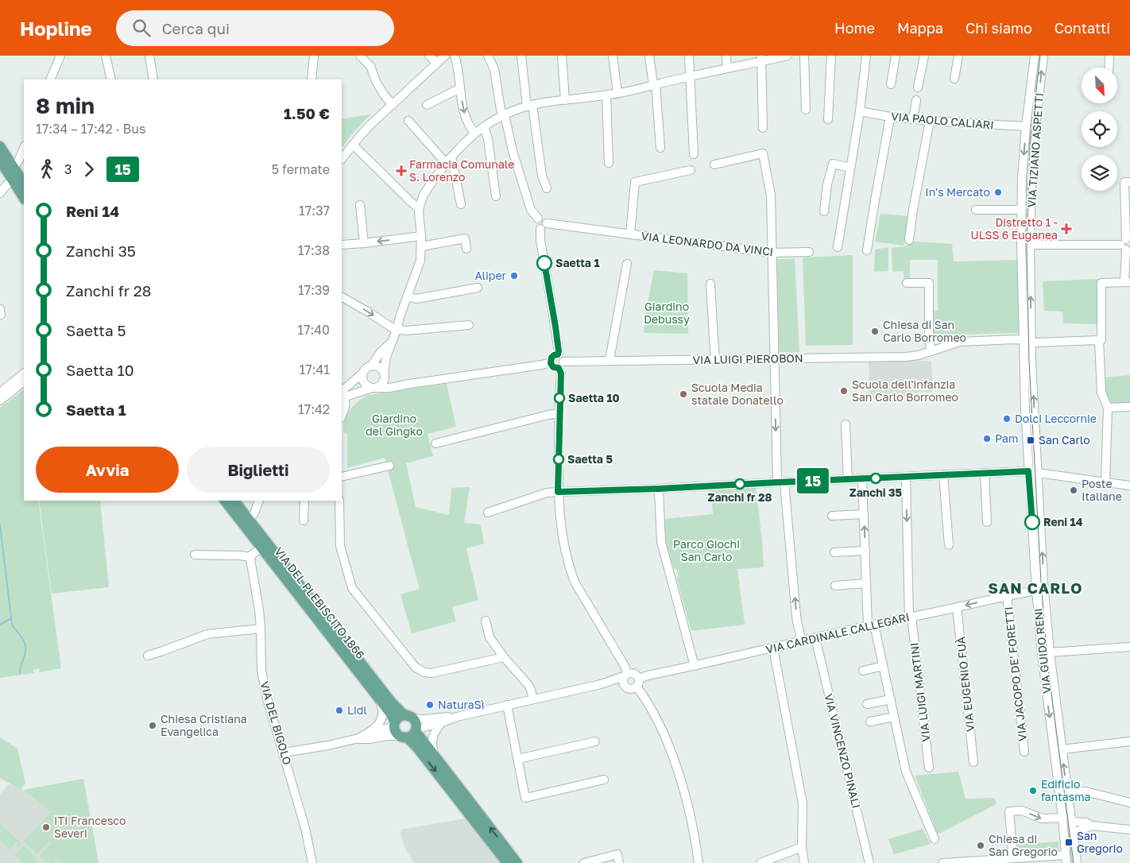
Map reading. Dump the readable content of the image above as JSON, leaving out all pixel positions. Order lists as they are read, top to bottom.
{
  "streets": {
    "main road": ["VIA DEL PLEBISCITO 1866"],
    "street": [
      "VIA PAOLO CALIARI",
      "VIA TIZIANO ASPETTI",
      "VIA LEONARDO DA VINCI",
      "VIA LUIGI PIEROBON",
      "VIA CARDINALE CALLEGARI",
      "VIA GUIDO RENI",
      "VIA JACOPO DE' FORETTI",
      "VIA EUGENIO FUÀ",
      "VIA LUIGI MARTINI",
      "VIA DEL BIGOLO",
      "VIA VINCENZO PINALI"
    ]
  },
  "crossings": [
    ["VIA PAOLO CALIARI", "VIA TIZIANO ASPETTI"],
    ["VIA TIZIANO ASPETTI", "VIA LUIGI PIEROBON"],
    ["VIA TIZIANO ASPETTI", "VIA GUIDO RENI"],
    ["VIA LUIGI PIEROBON", "VIA GUIDO RENI"],
    ["VIA DEL PLEBISCITO 1866", "VIA CARDINALE CALLEGARI"],
    ["VIA CARDINALE CALLEGARI", "VIA GUIDO RENI"],
    ["VIA CARDINALE CALLEGARI", "VIA JACOPO DE' FORETTI"],
    ["VIA CARDINALE CALLEGARI", "VIA EUGENIO FUÀ"],
    ["VIA CARDINALE CALLEGARI", "VIA LUIGI MARTINI"],
    ["VIA CARDINALE CALLEGARI", "VIA DEL BIGOLO"],
    ["VIA CARDINALE CALLEGARI", "VIA VINCENZO PINALI"]
  ],
  "districts": ["SAN CARLO"],
  "parks": ["Giardino Debussy", "Giardino del Gingko", "Parco Giochi San Carlo"],
  "places": {
    "health": ["Farmacia Comunale S. Lorenzo", "Distretto 1 - ULSS 6 Euganea"],
    "other": [
      "In's Mercato",
      "Saetta 1",
      "Aliper",
      "Chiesa di San Carlo Borromeo",
      "Scuola dell'infanzia San Carlo Borromeo",
      "Scuola Media statale Donatello",
      "Saetta 10",
      "Dolci Leccornie",
      "Pam",
      "Saetta 5",
      "Zanchi 35",
      "Zanchi fr 28",
      "Poste Italiane",
      "Reni 14",
      "NaturaSì",
      "Lidl",
      "Chiesa Cristiana Evangelica",
      "Edificio fantasma",
      "ITI Francesco Severi",
      "Chiesa di San Gregorio"
    ],
    "transit": ["San Carlo", "San Gregorio"]
  },
  "lines": ["bus line 15"],
  "north": "bottom right",
  "page": {
    "header": "Hopline",
    "search": "Cerca qui",
    "nav": [
      "Home",
      "Mappa",
      "Chi siamo",
      "Contatti"
    ],
    "on_map": "15",
    "heading": ["8 min", "17:34 – 17:42 · Bus", "1.50 €"],
    "legs": ["3", "15", "5 fermate"],
    "list": [
      {
        "name": "Reni 14",
        "value": "17:37"
      },
      {
        "name": "Zanchi 35",
        "value": "17:38"
      },
      {
        "name": "Zanchi fr 28",
        "value": "17:39"
      },
      {
        "name": "Saetta 5",
        "value": "17:40"
      },
      {
        "name": "Saetta 10",
        "value": "17:41"
      },
      {
        "name": "Saetta 1",
        "value": "17:42"
      }
    ],
    "buttons": ["Avvia", "Biglietti"]
  }
}
